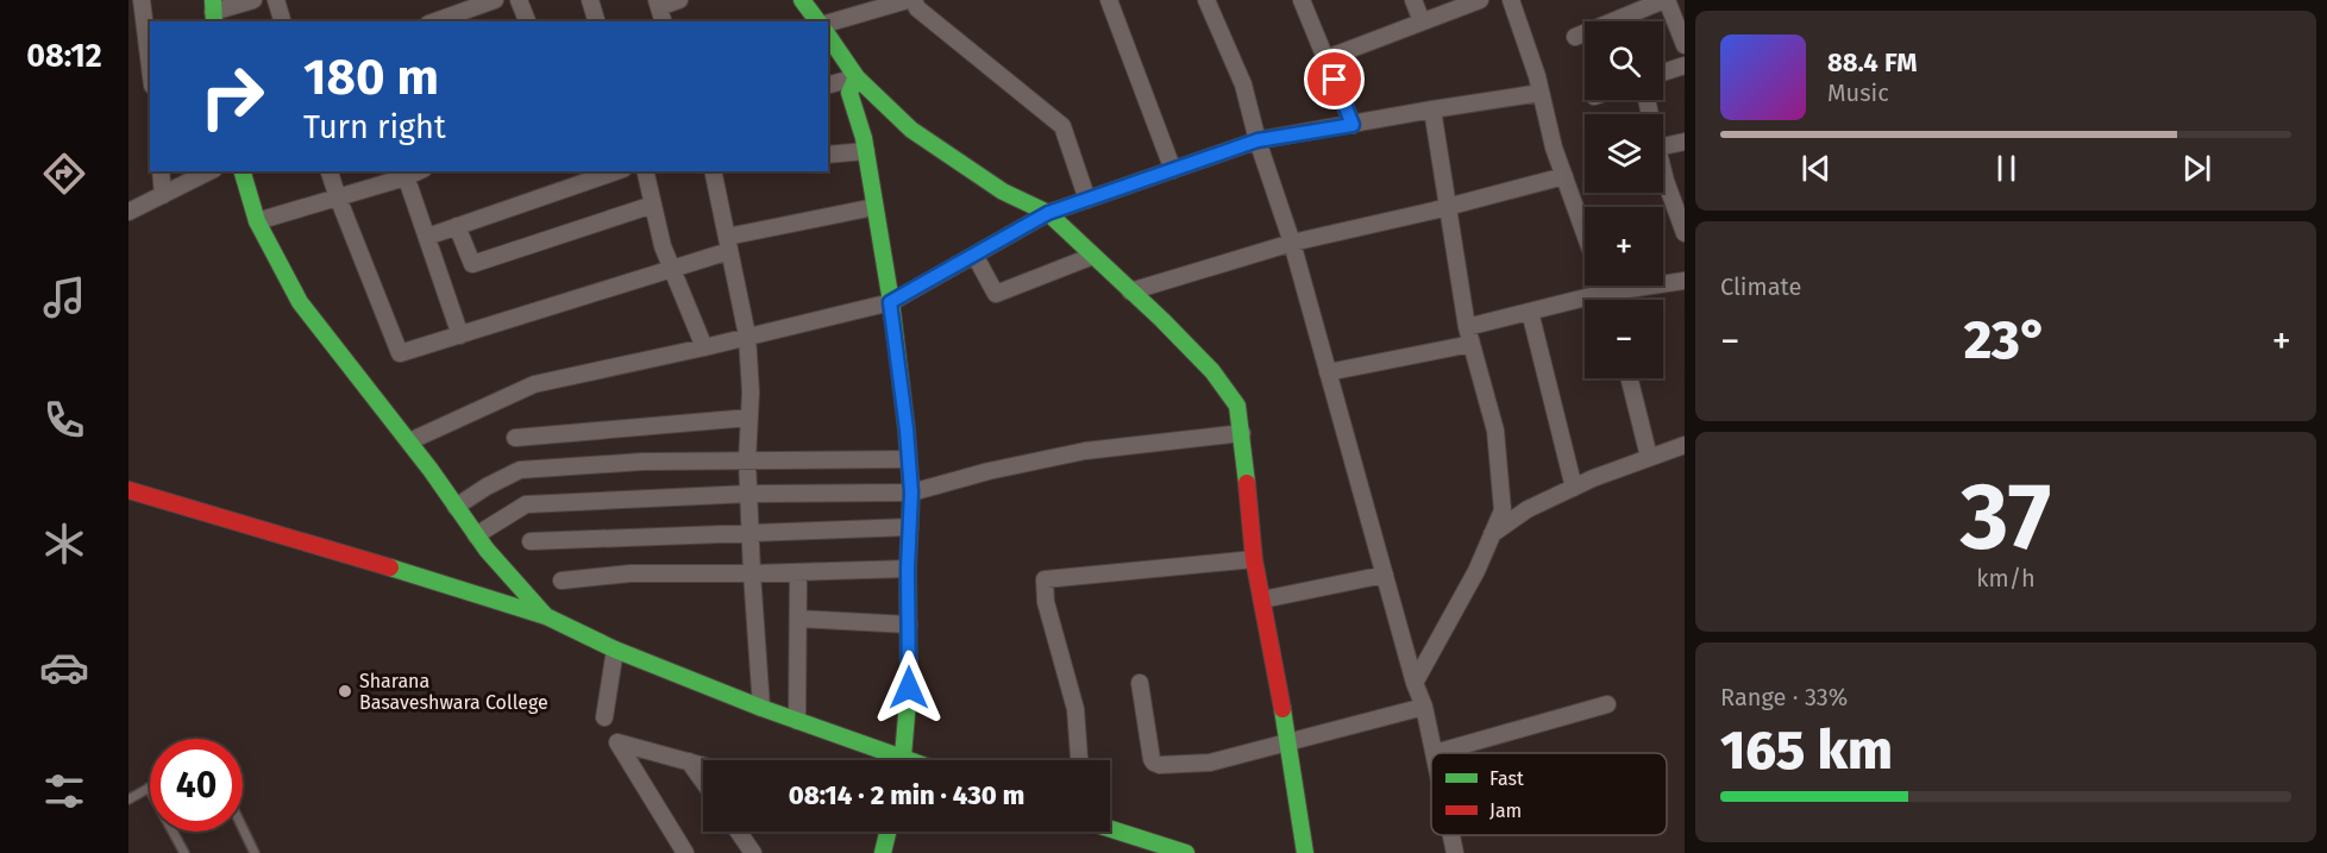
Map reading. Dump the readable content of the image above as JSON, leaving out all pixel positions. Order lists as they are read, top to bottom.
{
  "places": ["Sharana Basaveshwara College"],
  "legend": ["Fast", "Jam"],
  "page": {
    "tabs": "08:12",
    "map_buttons": ["+", "−"],
    "turn": ["180 m", "Turn right"],
    "song": ["88.4 FM", "Music"],
    "tile": [
      "Climate",
      ["37", "km/h"],
      ["Range · 33%", "165 km"]
    ],
    "heat": ["−", "23°", "+"],
    "limit": "40",
    "trip": "08:14 · 2 min · 430 m"
  }
}
